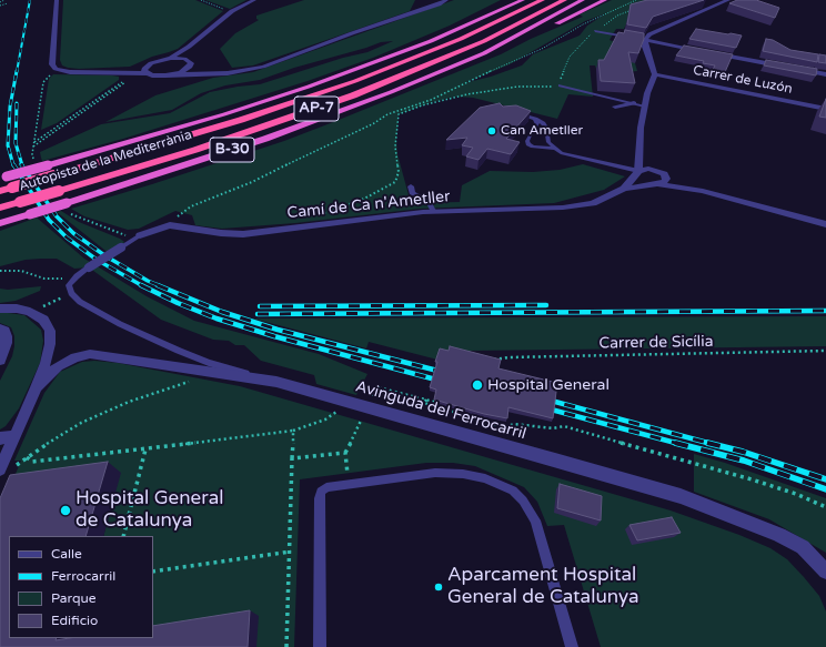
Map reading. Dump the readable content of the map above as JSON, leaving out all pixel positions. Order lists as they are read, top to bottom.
{
  "streets": {
    "highway": ["AP-7", "B-30", "Autopista de la Mediterrània"],
    "street": ["Carrer de Luzón", "Camí de Ca n'Ametller", "Avinguda del Ferrocarril"],
    "path": ["Carrer de Sicília"]
  },
  "places": [
    "Can Ametller",
    "Hospital General",
    "Hospital General de Catalunya",
    "Aparcament Hospital General de Catalunya"
  ],
  "legend": [
    "Calle",
    "Ferrocarril",
    "Parque",
    "Edificio"
  ]
}
